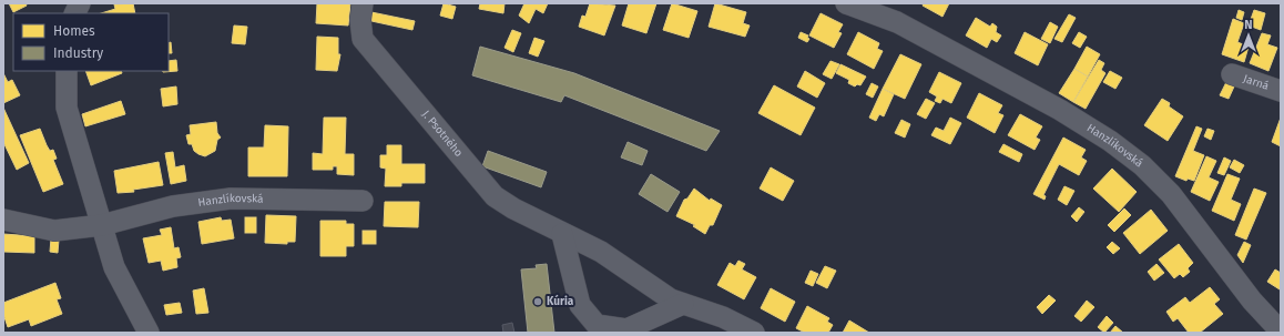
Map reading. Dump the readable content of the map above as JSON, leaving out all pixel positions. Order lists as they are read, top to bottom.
{
  "streets": {
    "street": ["Jarná", "J. Psotného", "Hanzlíkovská"]
  },
  "places": ["Kúria"],
  "legend": ["Homes", "Industry"],
  "north": "top"
}
